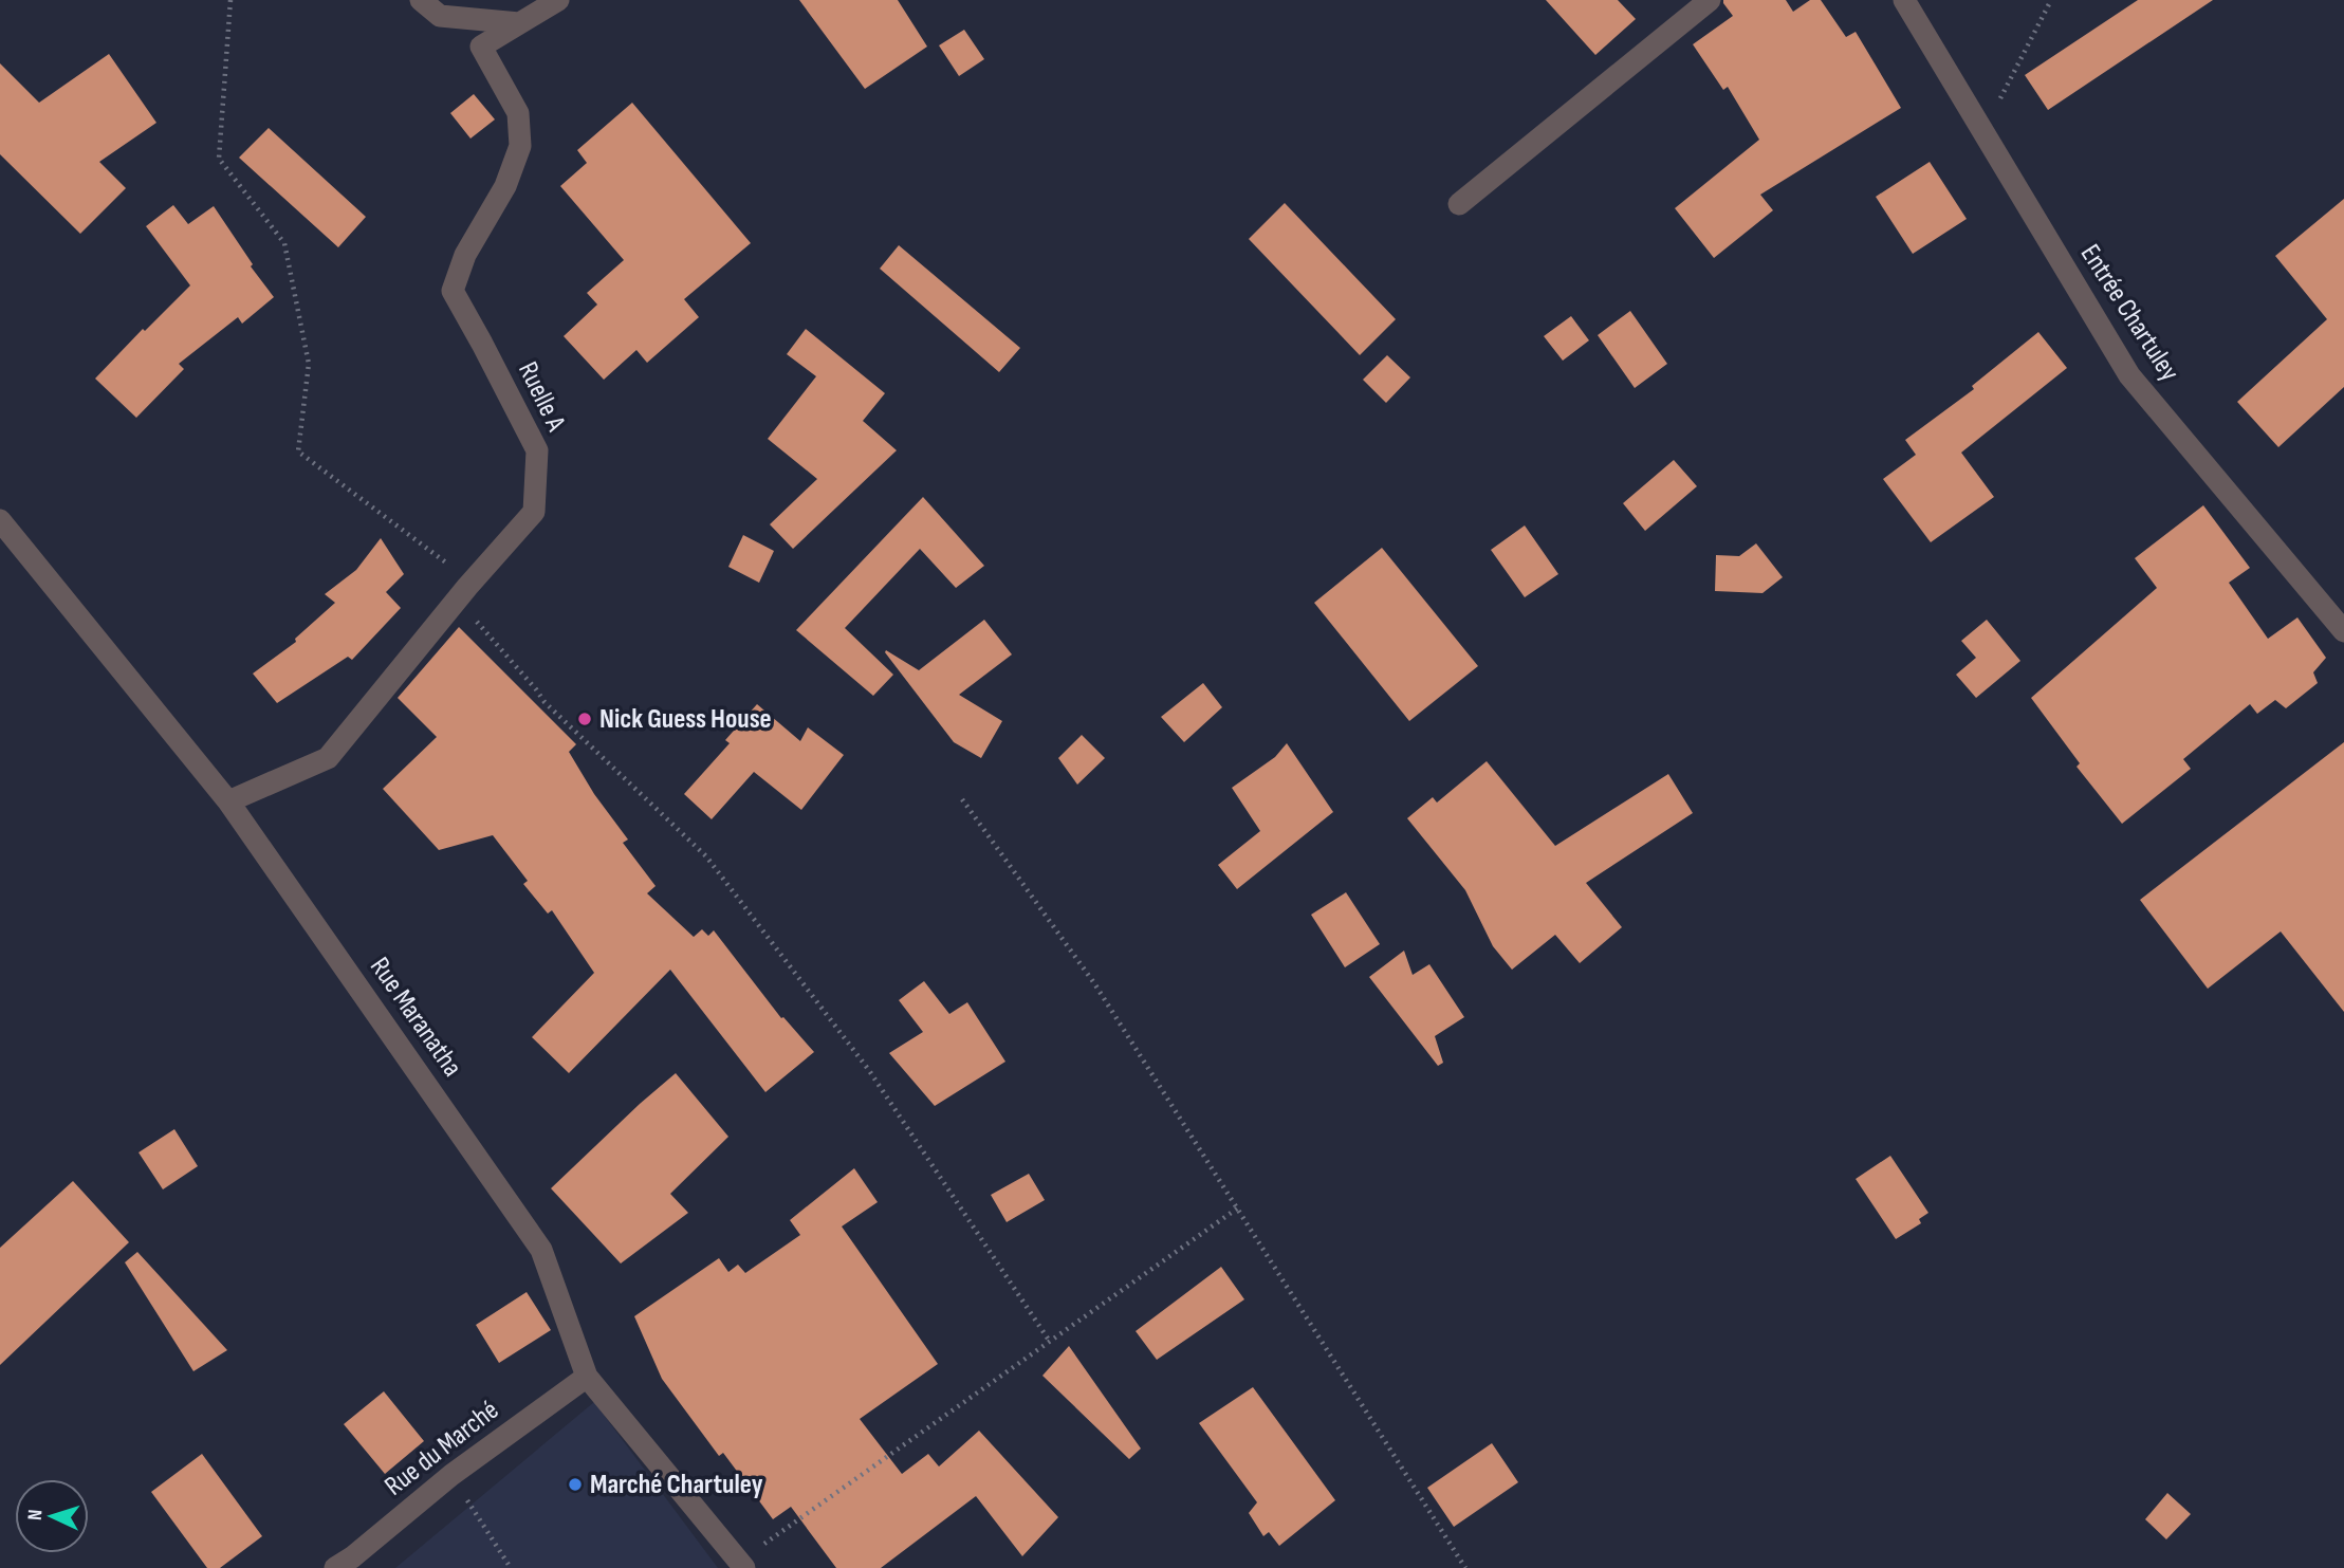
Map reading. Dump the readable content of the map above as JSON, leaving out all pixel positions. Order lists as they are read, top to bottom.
{
  "streets": {
    "street": [
      "Entrée Chartuley",
      "Ruelle A",
      "Rue Maranatha",
      "Rue du Marché"
    ]
  },
  "crossings": [
    ["Ruelle A", "Rue Maranatha"],
    ["Rue Maranatha", "Rue du Marché"]
  ],
  "places": ["Nick Guess House", "Marché Chartuley"],
  "north": "left"
}
